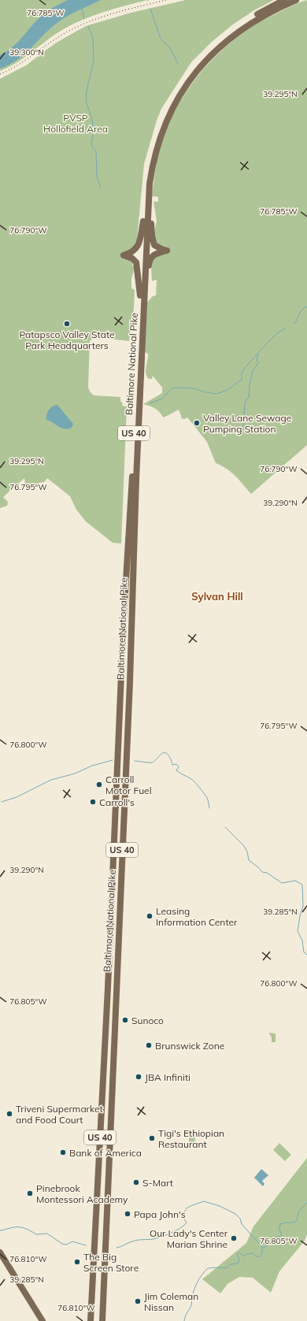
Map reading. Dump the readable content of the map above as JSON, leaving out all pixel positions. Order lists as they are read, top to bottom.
{
  "streets": {
    "main road": ["Baltimore National Pike", "US 40"]
  },
  "districts": ["Sylvan Hill"],
  "parks": ["PVSP Hollofield Area"],
  "places": [
    "Patapsco Valley State Park Headquarters",
    "Valley Lane Sewage Pumping Station",
    "Carroll Motor Fuel",
    "Carroll's",
    "Leasing Information Center",
    "Sunoco",
    "Brunswick Zone",
    "JBA Infiniti",
    "Triveni Supermarket and Food Court",
    "Tigi's Ethiopian Restaurant",
    "Bank of America",
    "S-Mart",
    "Pinebrook Montessori Academy",
    "Papa John's",
    "Our Lady's Center Marian Shrine",
    "The Big Screen Store",
    "Jim Coleman Nissan"
  ],
  "coordinates": [
    "76.785°W",
    "39.300°N",
    "39.295°N",
    "76.790°W",
    "76.795°W",
    "39.290°N",
    "76.800°W",
    "39.285°N",
    "76.805°W",
    "76.810°W"
  ]
}
